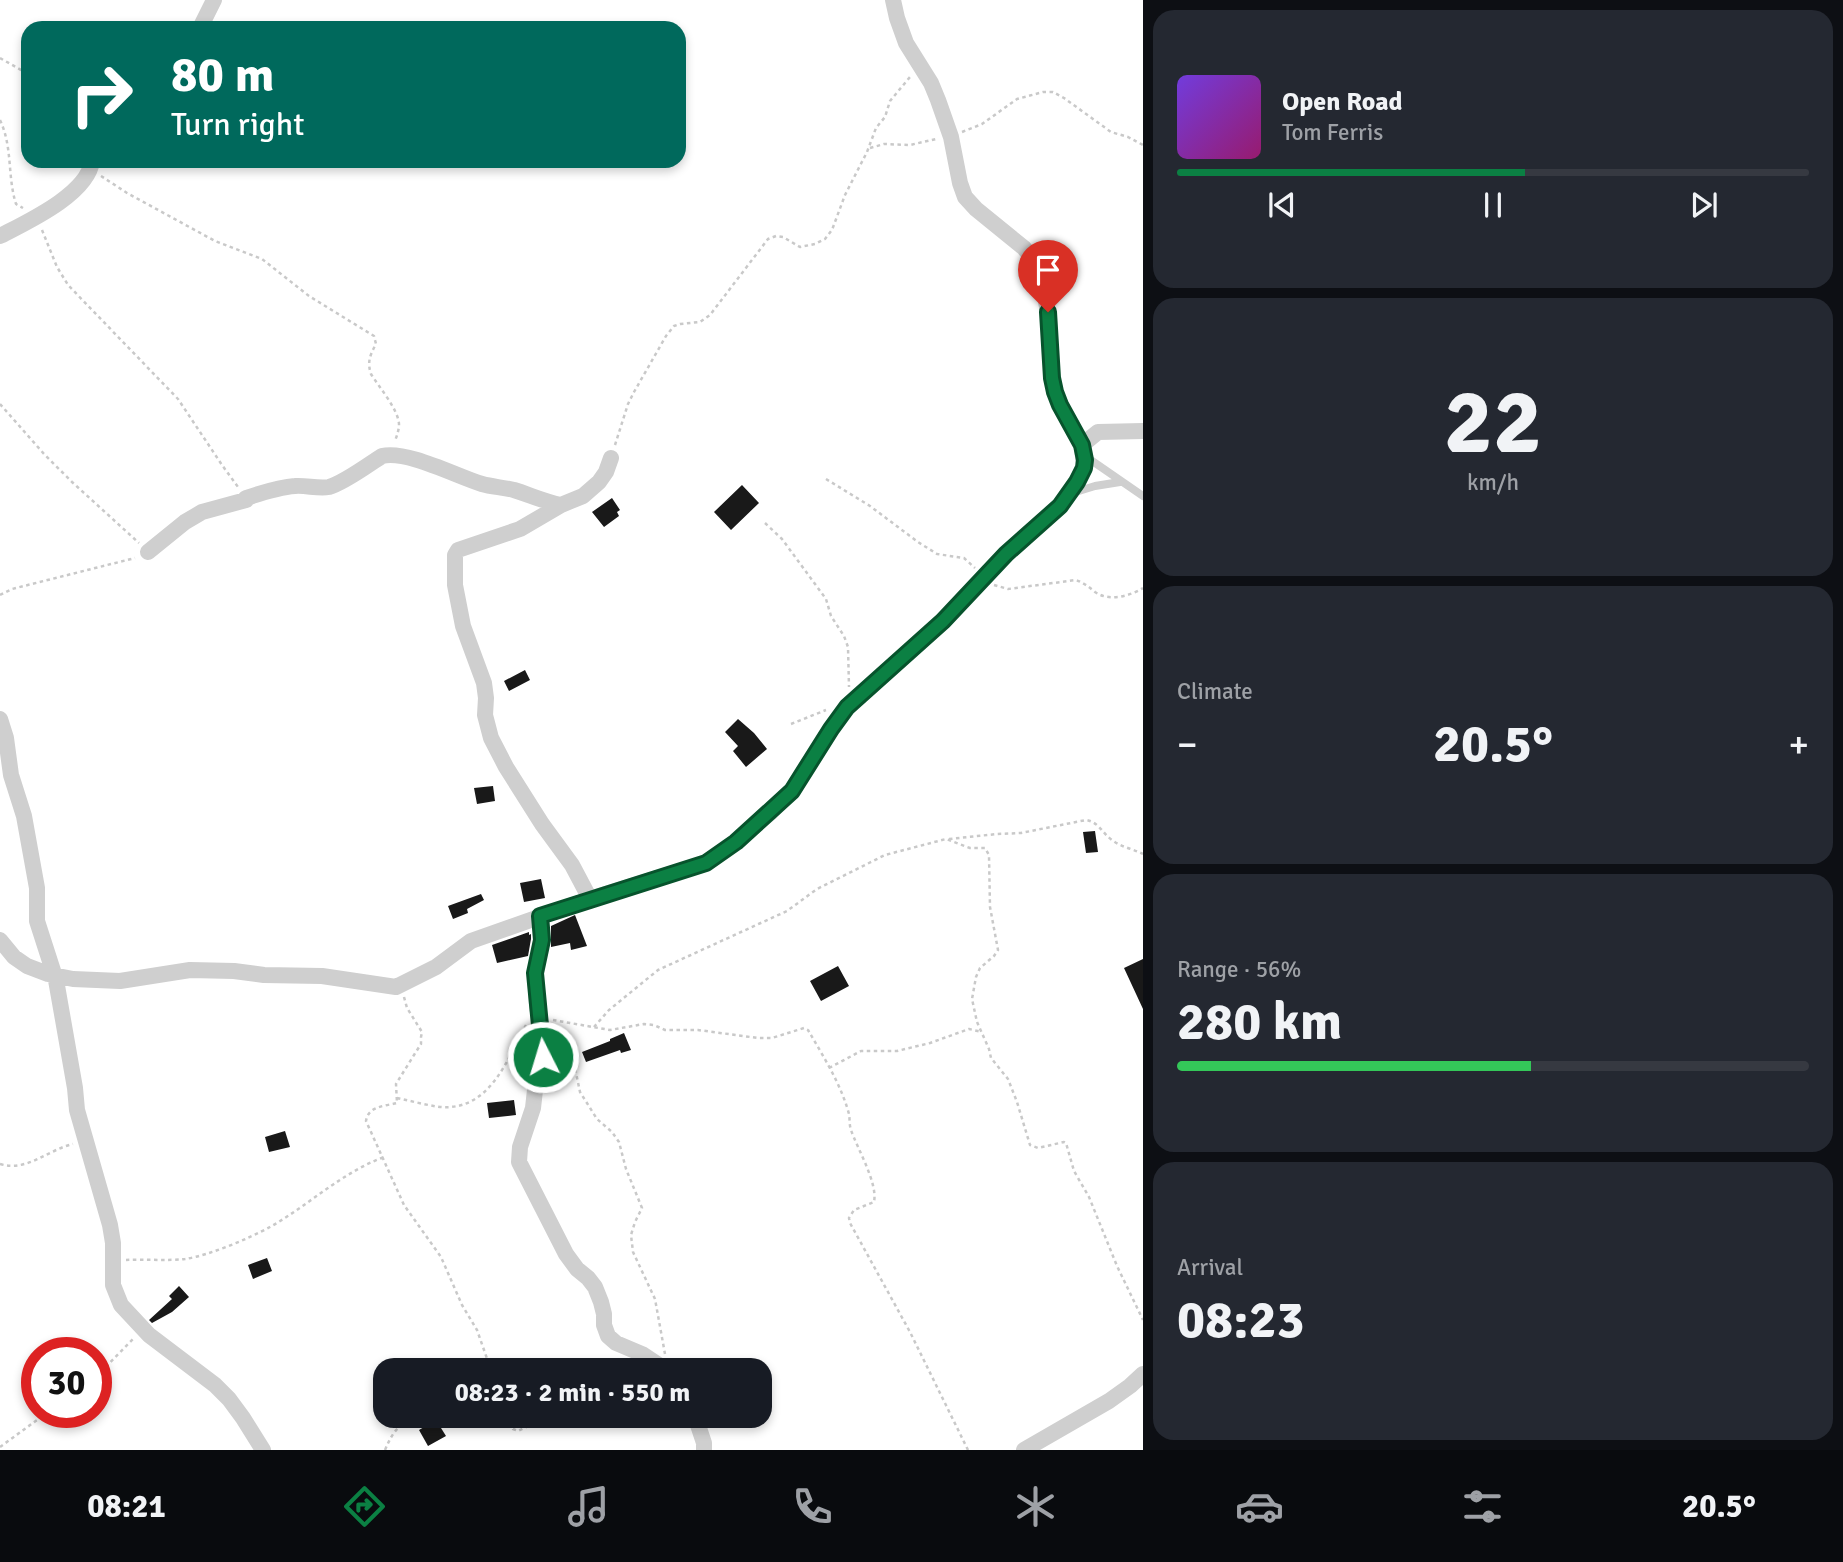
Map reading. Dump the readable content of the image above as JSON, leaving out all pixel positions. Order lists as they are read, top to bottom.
{
  "page": {
    "turn": ["80 m", "Turn right"],
    "song": ["Open Road", "Tom Ferris"],
    "tile": [
      ["22", "km/h"],
      "Climate",
      ["Range · 56%", "280 km"],
      ["Arrival", "08:23"]
    ],
    "heat": ["−", "20.5°", "+"],
    "limit": "30",
    "trip": "08:23 · 2 min · 550 m",
    "tabs": ["08:21", "20.5°"]
  }
}
